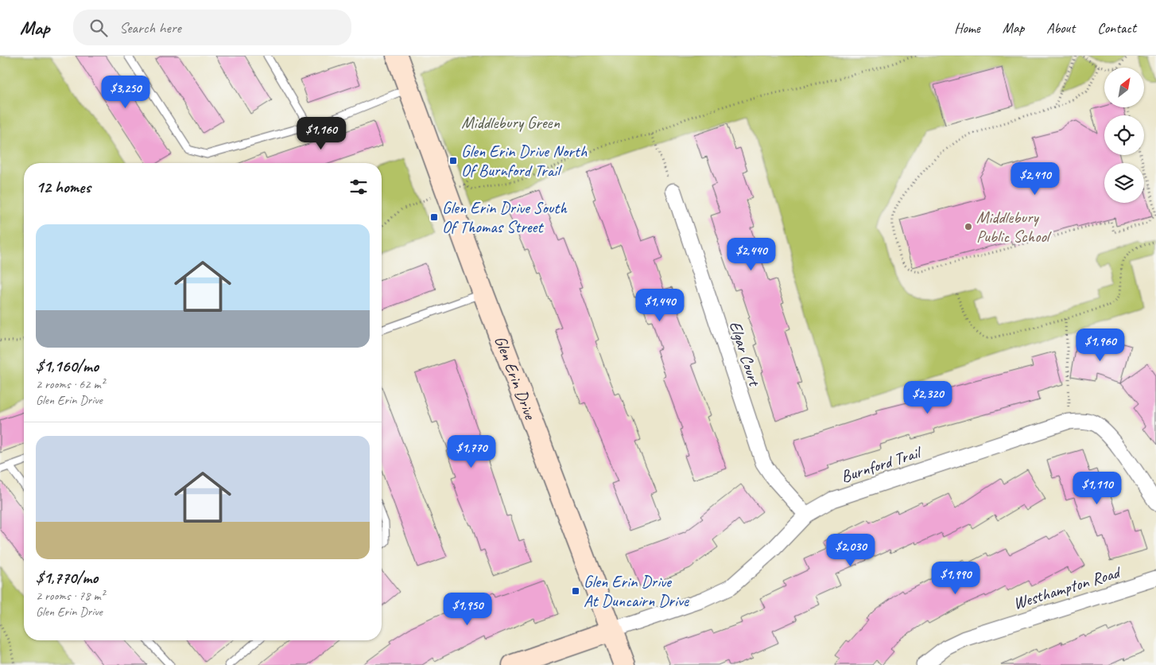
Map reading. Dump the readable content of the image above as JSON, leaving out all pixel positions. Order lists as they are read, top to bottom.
{
  "streets": {
    "street": [
      "Elgar Court",
      "Glen Erin Drive",
      "Burnford Trail",
      "Westhampton Road"
    ]
  },
  "crossings": [
    ["Elgar Court", "Burnford Trail"],
    ["Glen Erin Drive", "Burnford Trail"]
  ],
  "parks": ["Middlebury Green"],
  "places": {
    "transit": ["Glen Erin Drive North Of Burnford Trail", "Glen Erin Drive South Of Thomas Street", "Glen Erin Drive At Duncairn Drive"],
    "other": ["Middlebury Public School"]
  },
  "north": "top right",
  "page": {
    "header": "Map",
    "search": "Search here",
    "nav": [
      "Home",
      "Map",
      "About",
      "Contact"
    ],
    "price": [
      "$3,250",
      "$1,160",
      "$2,410",
      "$2,440",
      "$1,440",
      "$1,960",
      "$2,320",
      "$1,770",
      "$1,110",
      "$2,030",
      "$1,990",
      "$1,950"
    ],
    "heading": "12 homes",
    "list": [
      {
        "name": "$1,160/mo",
        "note": "2 rooms · 62 m² · Glen Erin Drive"
      },
      {
        "name": "$1,770/mo",
        "note": "2 rooms · 78 m² · Glen Erin Drive"
      }
    ]
  }
}
